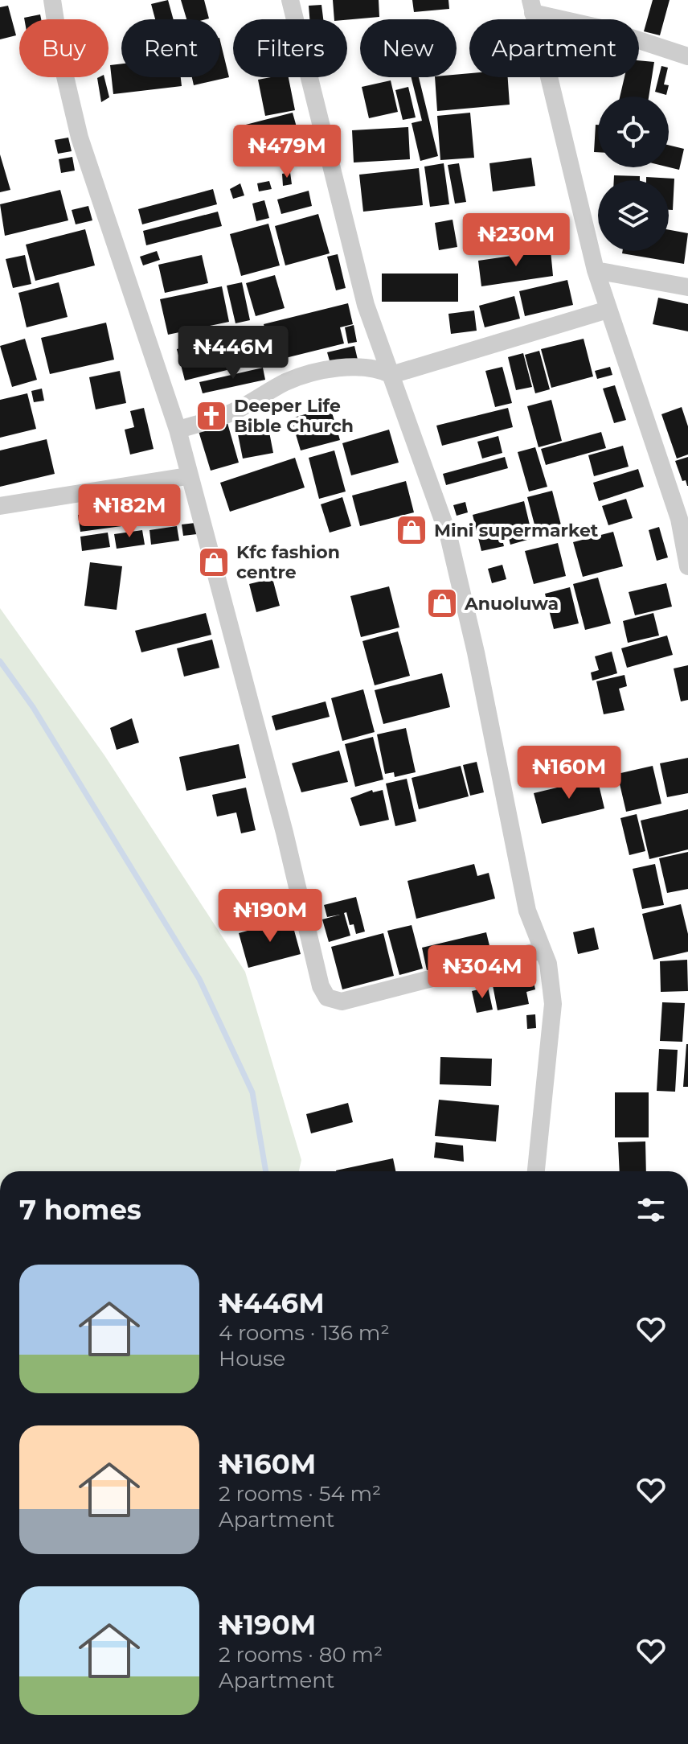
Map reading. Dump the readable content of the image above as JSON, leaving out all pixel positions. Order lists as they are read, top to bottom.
{
  "places": {
    "church": ["Deeper Life Bible Church"],
    "shop": ["Mini supermarket", "Kfc fashion centre", "Anuoluwa"]
  },
  "page": {
    "chip": [
      "Buy",
      "Rent",
      "Filters",
      "New",
      "Apartment"
    ],
    "price": [
      "₦479M",
      "₦230M",
      "₦446M",
      "₦182M",
      "₦160M",
      "₦190M",
      "₦304M"
    ],
    "heading": "7 homes",
    "list": [
      {
        "name": "₦446M",
        "note": "4 rooms · 136 m² · House"
      },
      {
        "name": "₦160M",
        "note": "2 rooms · 54 m² · Apartment"
      },
      {
        "name": "₦190M",
        "note": "2 rooms · 80 m² · Apartment"
      }
    ]
  }
}
